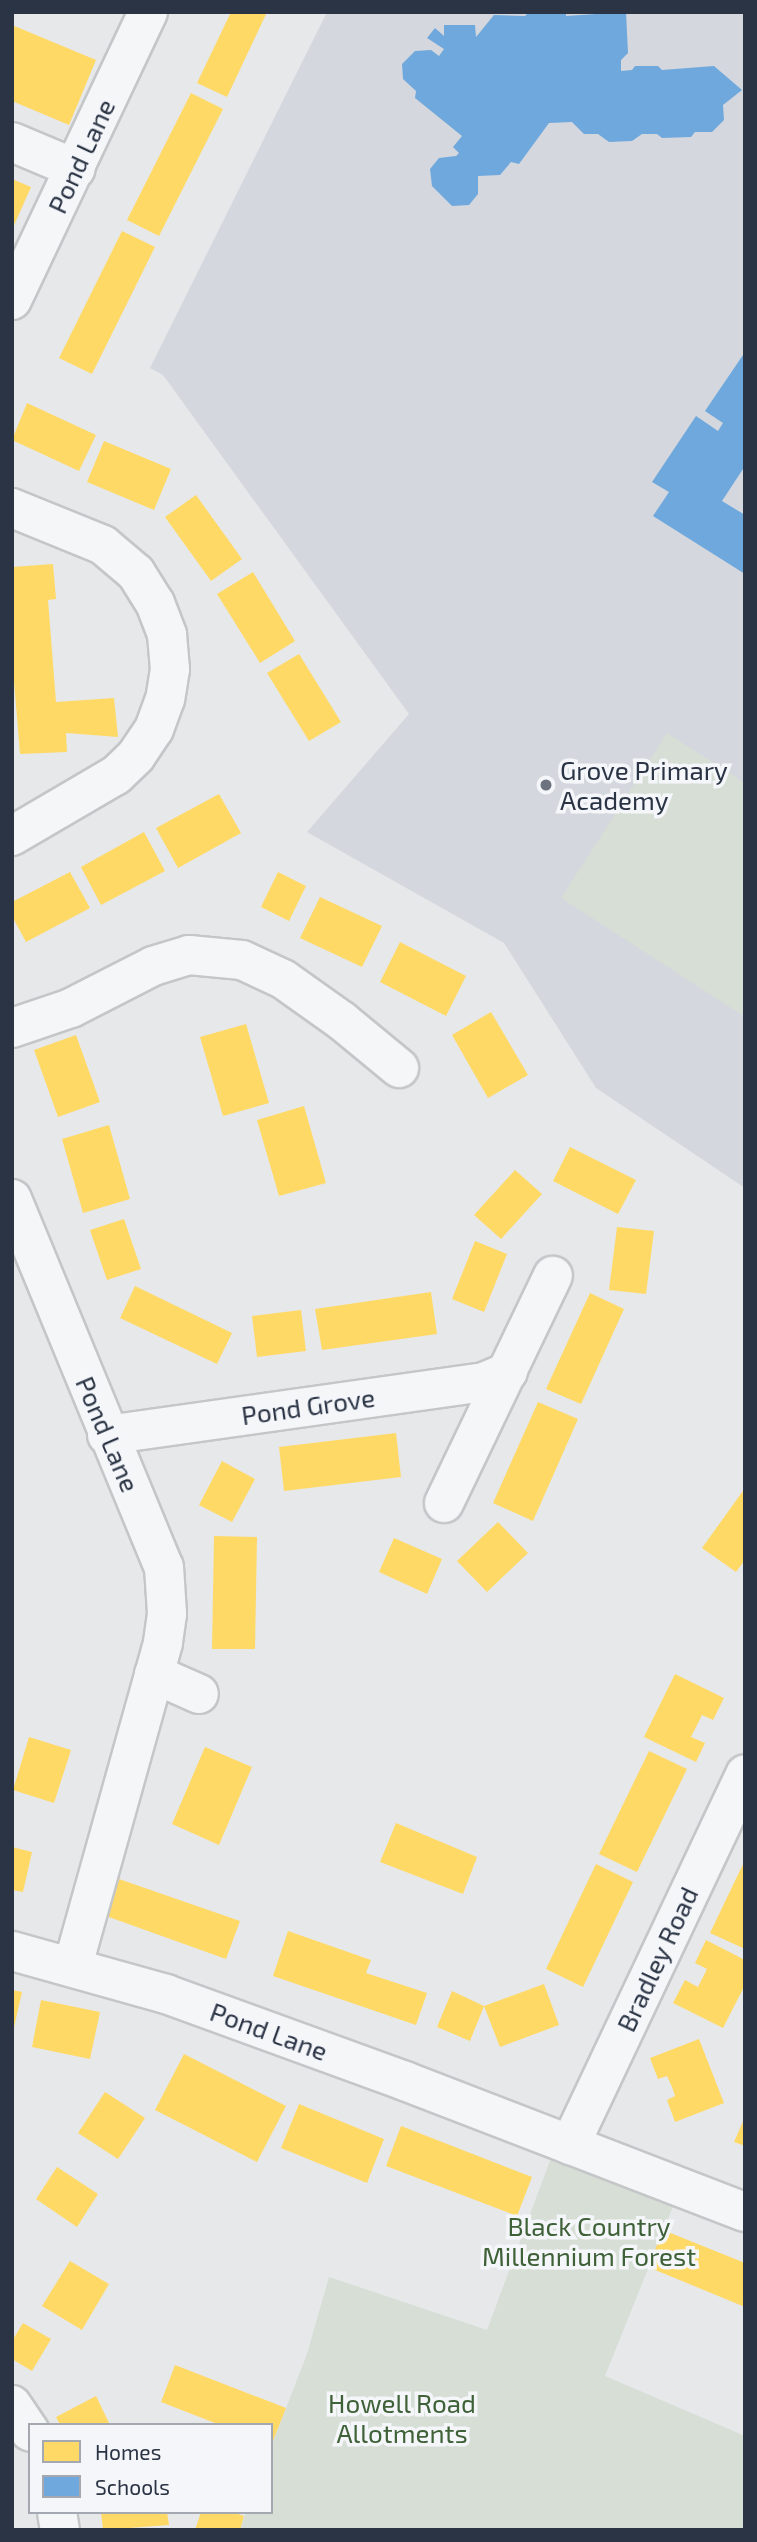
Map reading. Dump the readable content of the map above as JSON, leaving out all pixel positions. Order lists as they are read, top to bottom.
{
  "streets": {
    "street": ["Pond Lane", "Pond Grove", "Bradley Road"]
  },
  "crossings": [
    ["Pond Lane", "Pond Grove"],
    ["Pond Lane", "Bradley Road"]
  ],
  "parks": ["Black Country Millennium Forest", "Howell Road Allotments"],
  "places": ["Grove Primary Academy"],
  "legend": ["Homes", "Schools"]
}
